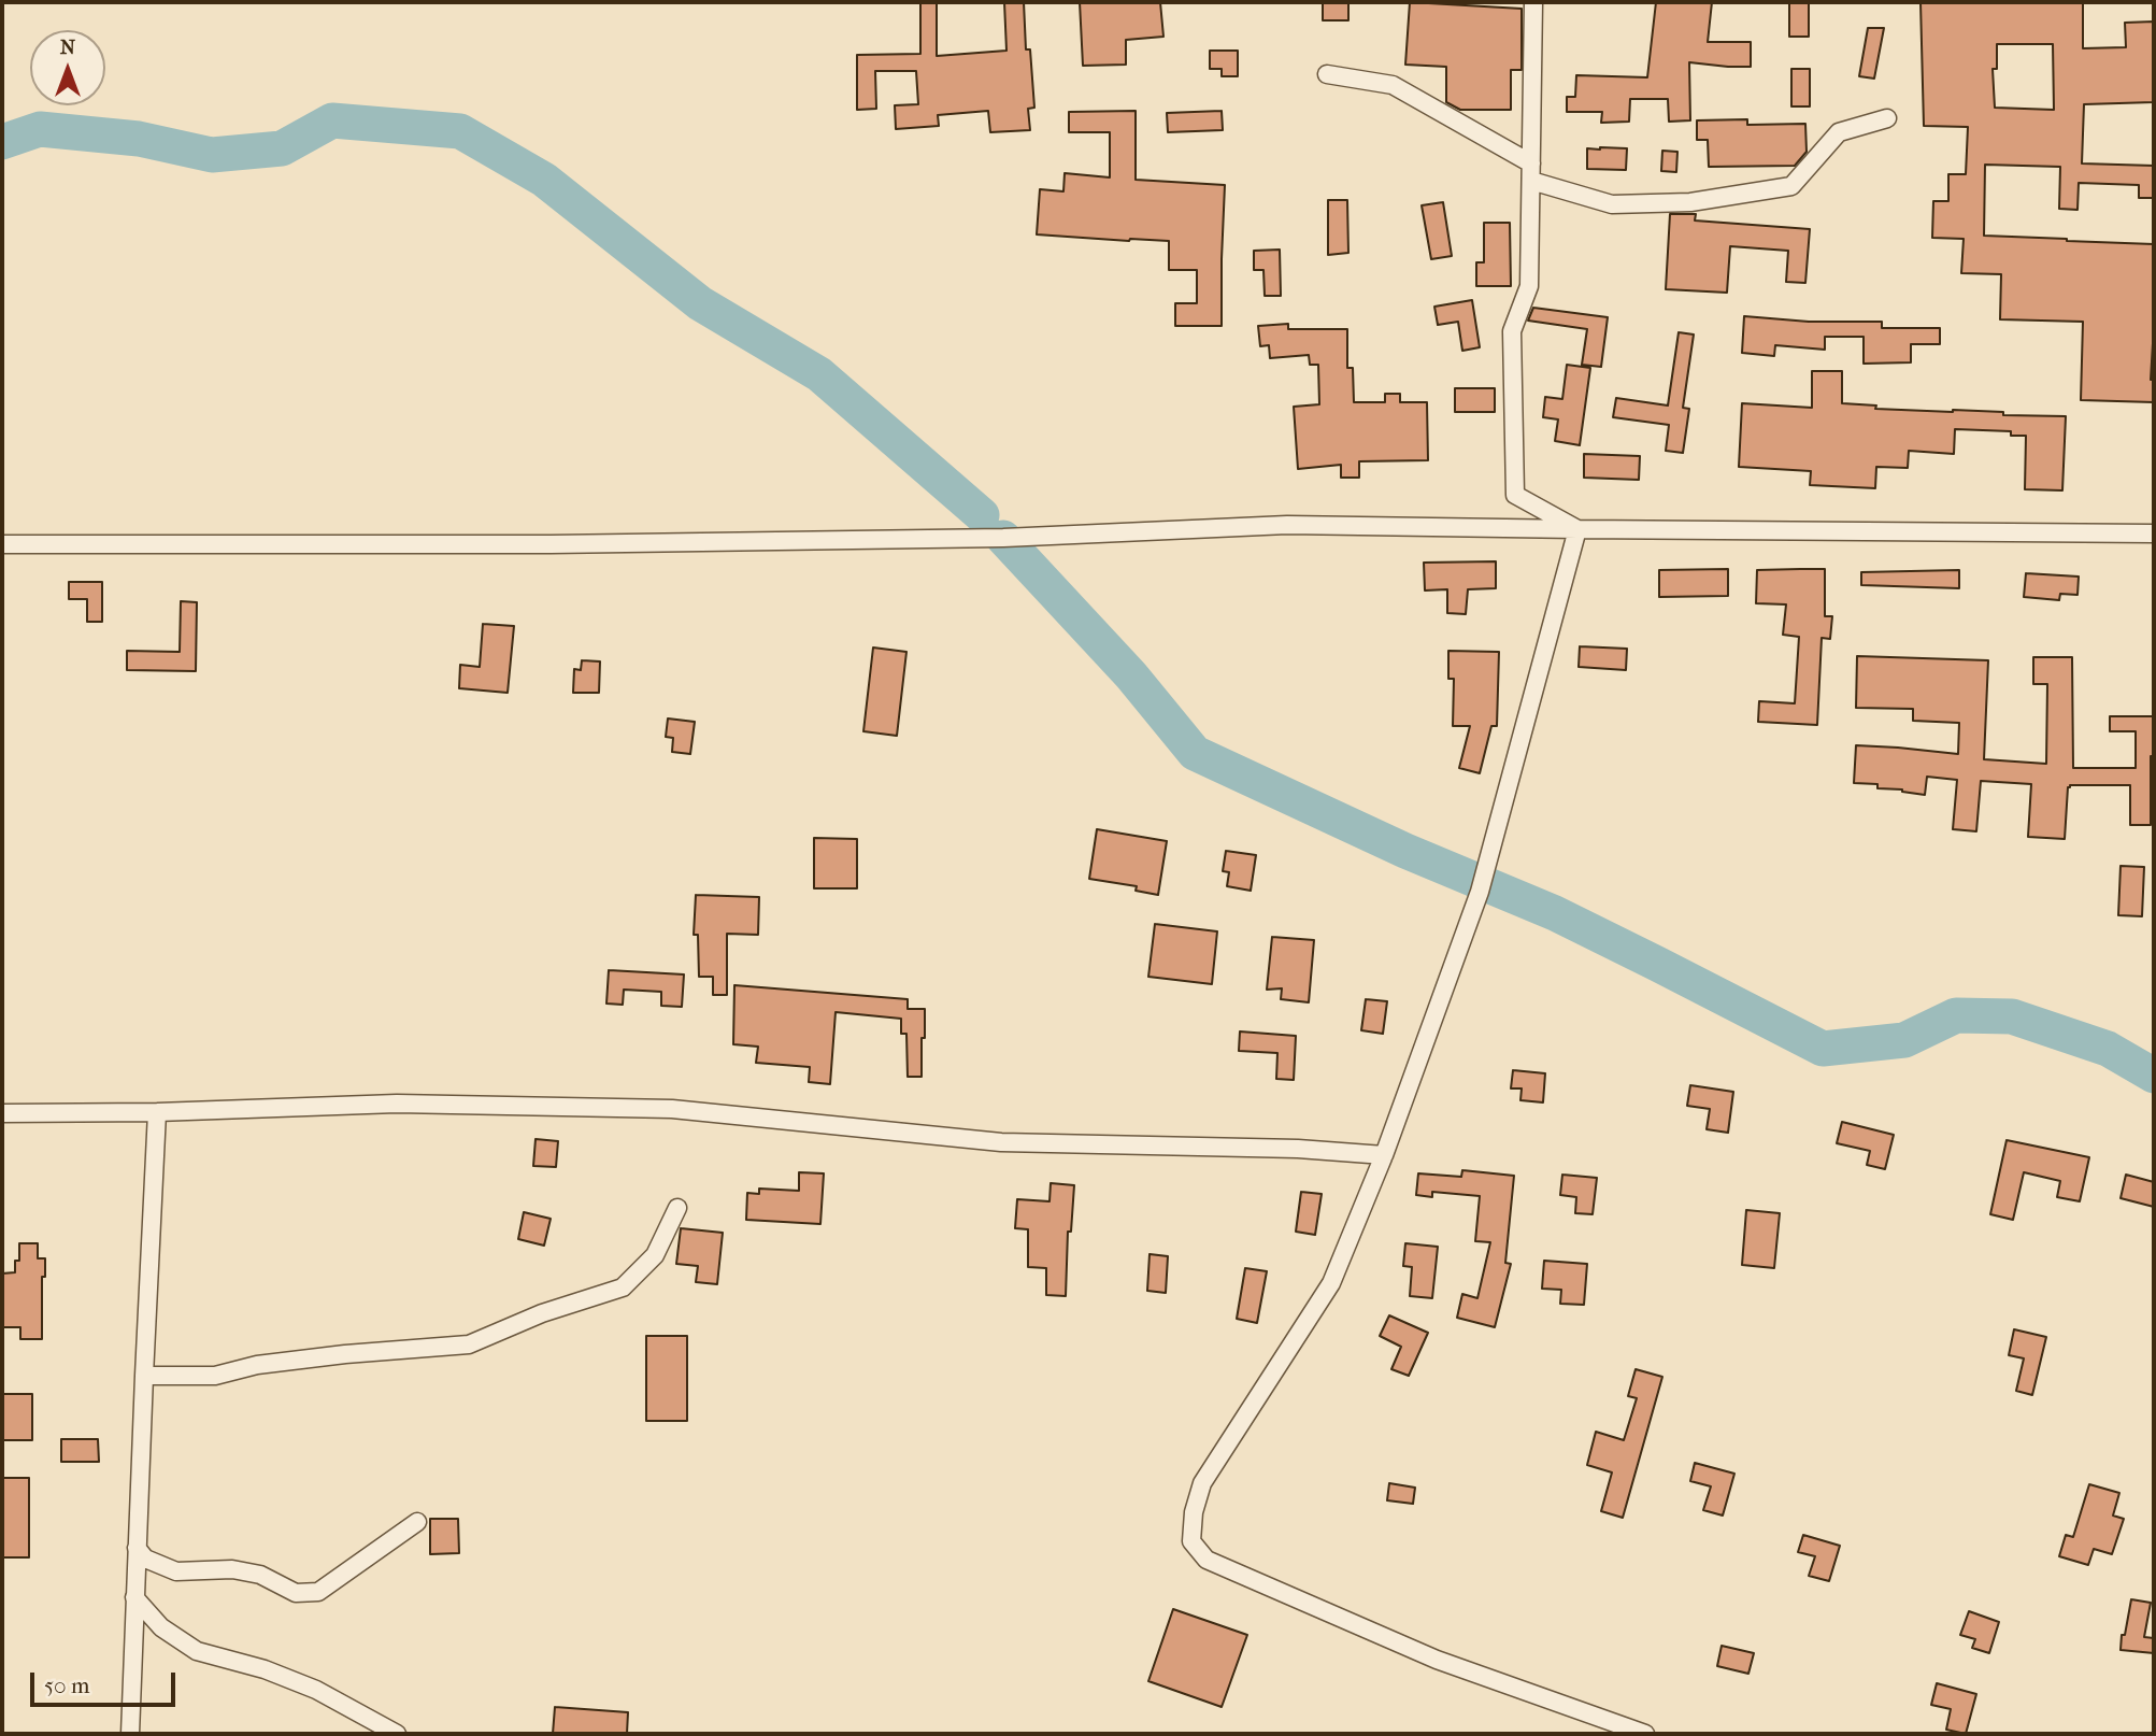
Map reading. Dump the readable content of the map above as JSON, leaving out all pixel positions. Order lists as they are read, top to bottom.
{
  "scale_bar": "50 m",
  "north": "top"
}
